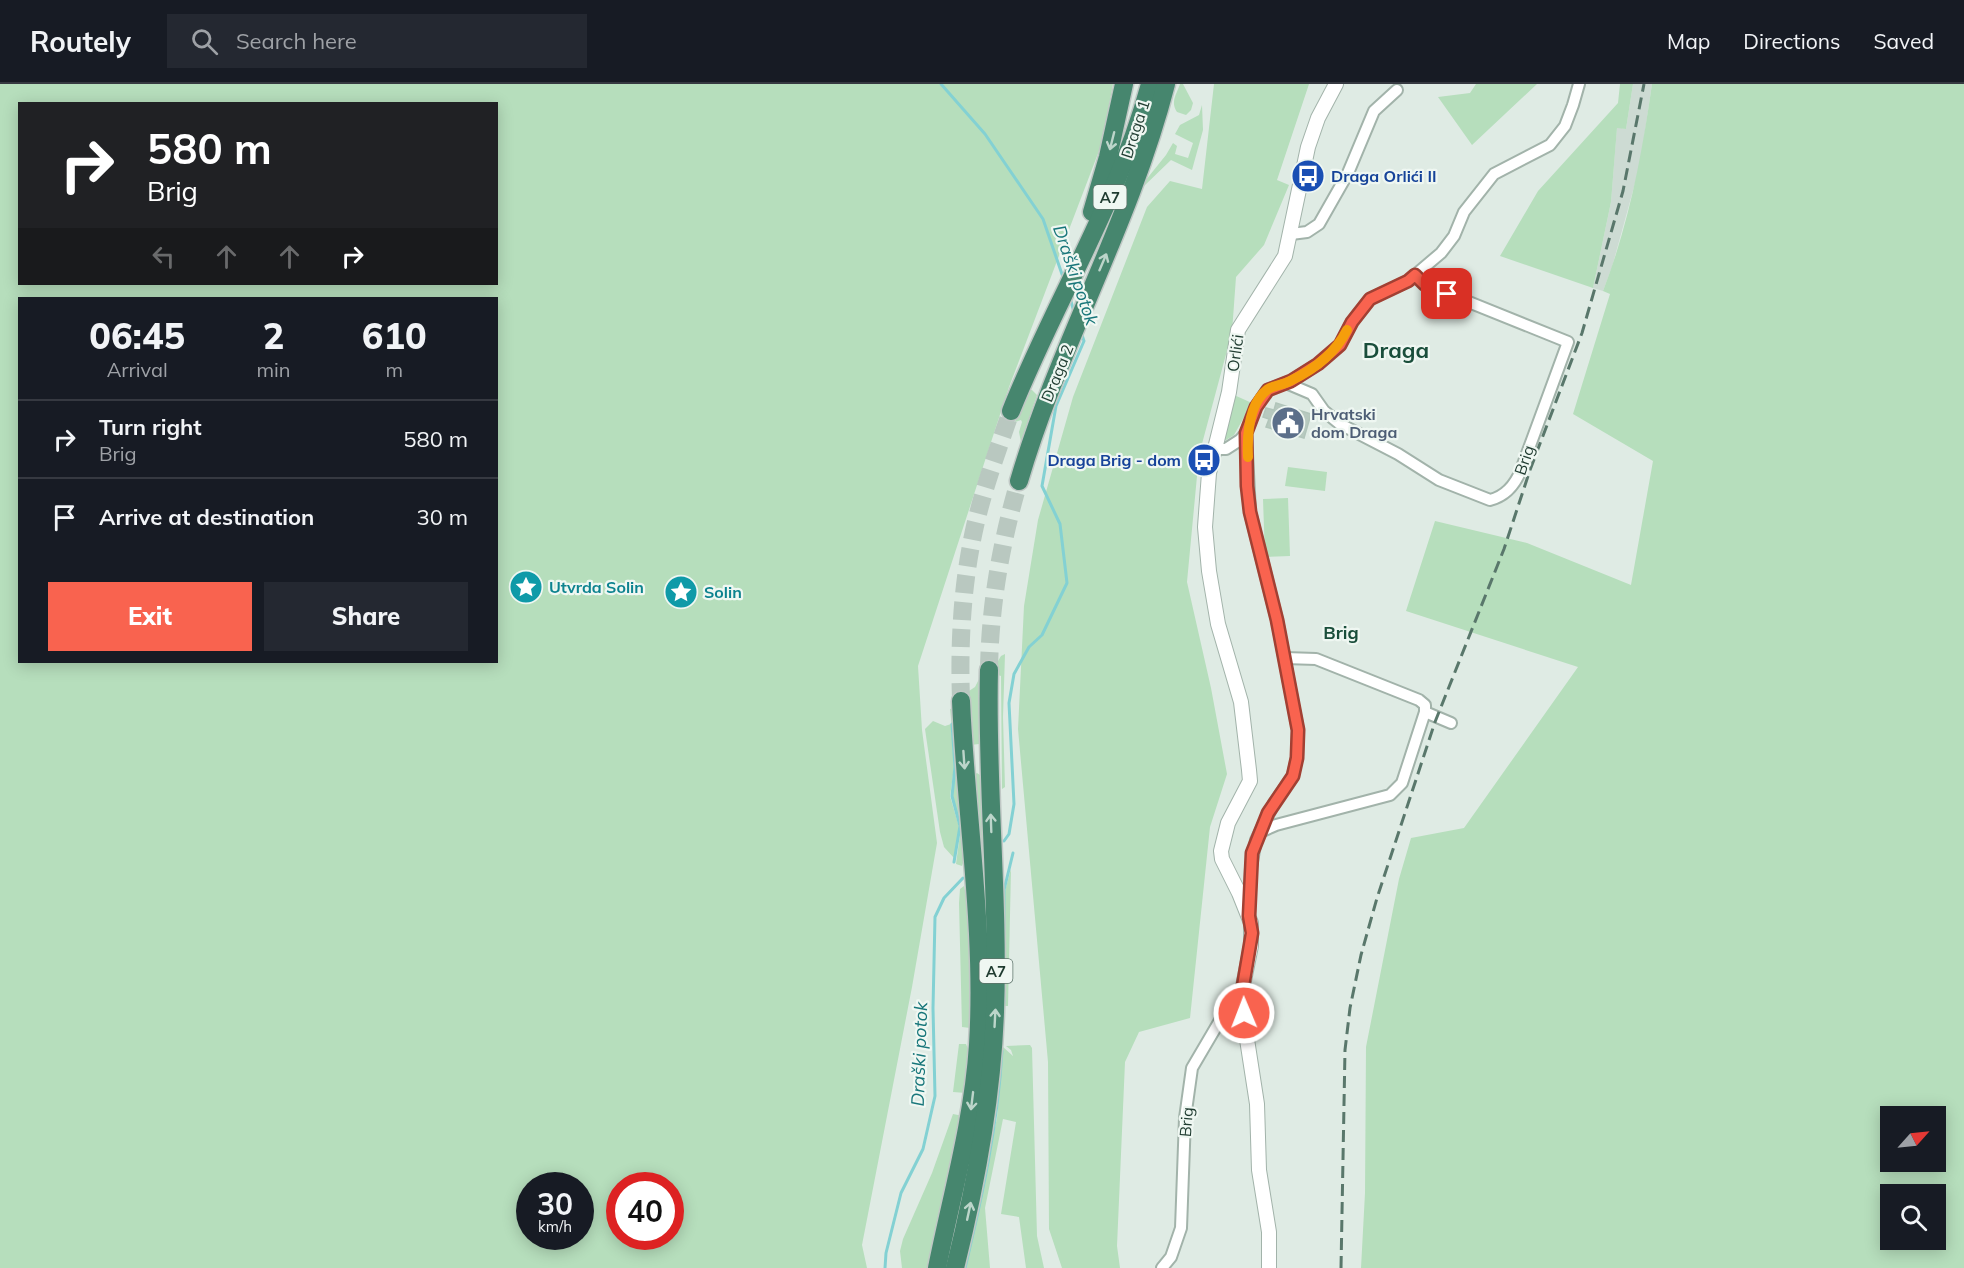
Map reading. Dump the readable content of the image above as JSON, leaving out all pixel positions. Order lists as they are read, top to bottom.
{
  "streets": {
    "highway": ["Draga 1", "A7", "Draga 2"],
    "street": ["Orlići", "Brig"]
  },
  "crossings": [
    ["Draga 1", "A7"],
    ["A7", "Draga 2"],
    ["Orlići", "Brig"]
  ],
  "districts": ["Draga", "Brig"],
  "water": ["Draški potok"],
  "places": {
    "bus stop": ["Draga Orlići II", "Draga Brig - dom"],
    "public building": ["Hrvatski dom Draga"],
    "place": ["Utvrda Solin", "Solin"]
  },
  "north": "top right",
  "page": {
    "header": "Routely",
    "search": "Search here",
    "nav": ["Map", "Directions", "Saved"],
    "turn": ["580 m", "Brig"],
    "eta": [
      "06:45",
      "Arrival",
      "2",
      "min",
      "610",
      "m"
    ],
    "list": [
      {
        "name": "Turn right",
        "note": "Brig",
        "value": "580 m"
      },
      {
        "name": "Arrive at destination",
        "value": "30 m"
      }
    ],
    "buttons": ["Exit", "Share"],
    "speed": "30 km/h",
    "limit": "40"
  }
}
